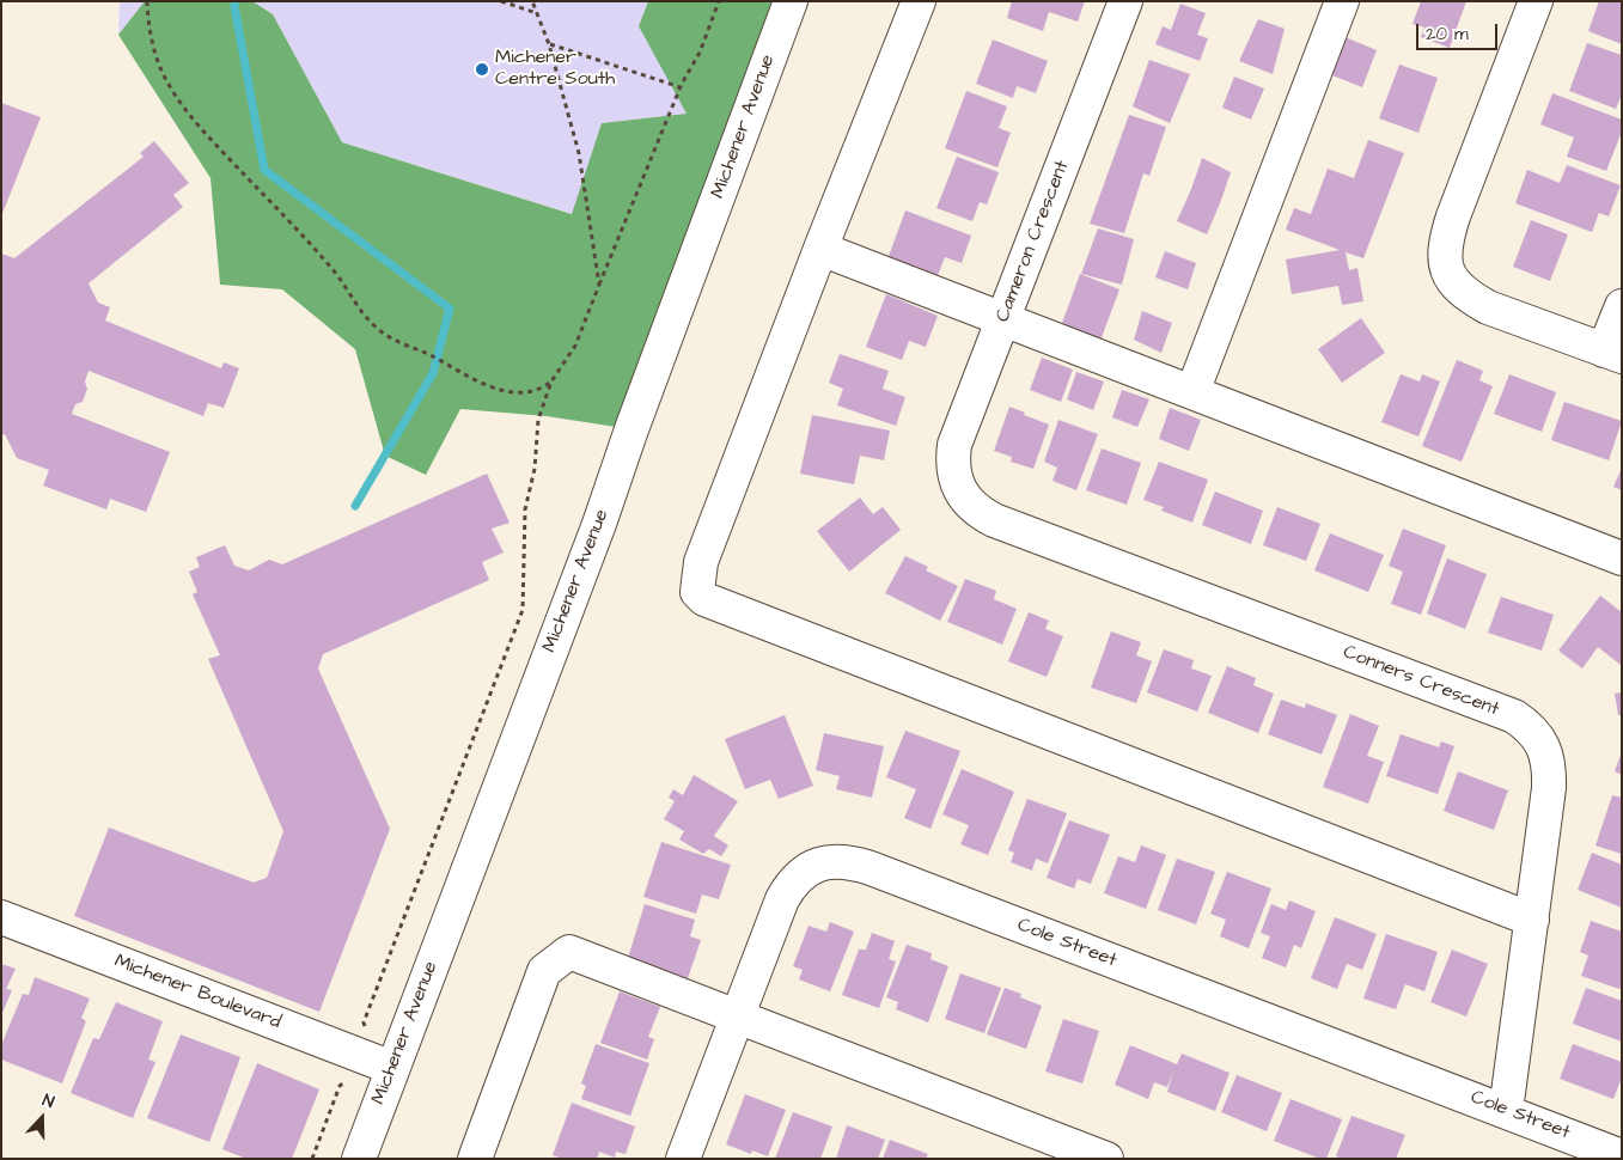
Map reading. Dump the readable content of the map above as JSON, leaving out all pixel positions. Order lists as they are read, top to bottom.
{
  "streets": {
    "street": [
      "Michener Avenue",
      "Cameron Crescent",
      "Conners Crescent",
      "Cole Street",
      "Michener Boulevard"
    ]
  },
  "crossings": [
    ["Michener Avenue", "Michener Boulevard"],
    ["Cameron Crescent", "Conners Crescent"],
    ["Conners Crescent", "Cole Street"]
  ],
  "places": ["Michener Centre South"],
  "scale_bar": "20 m",
  "north": "top"
}
